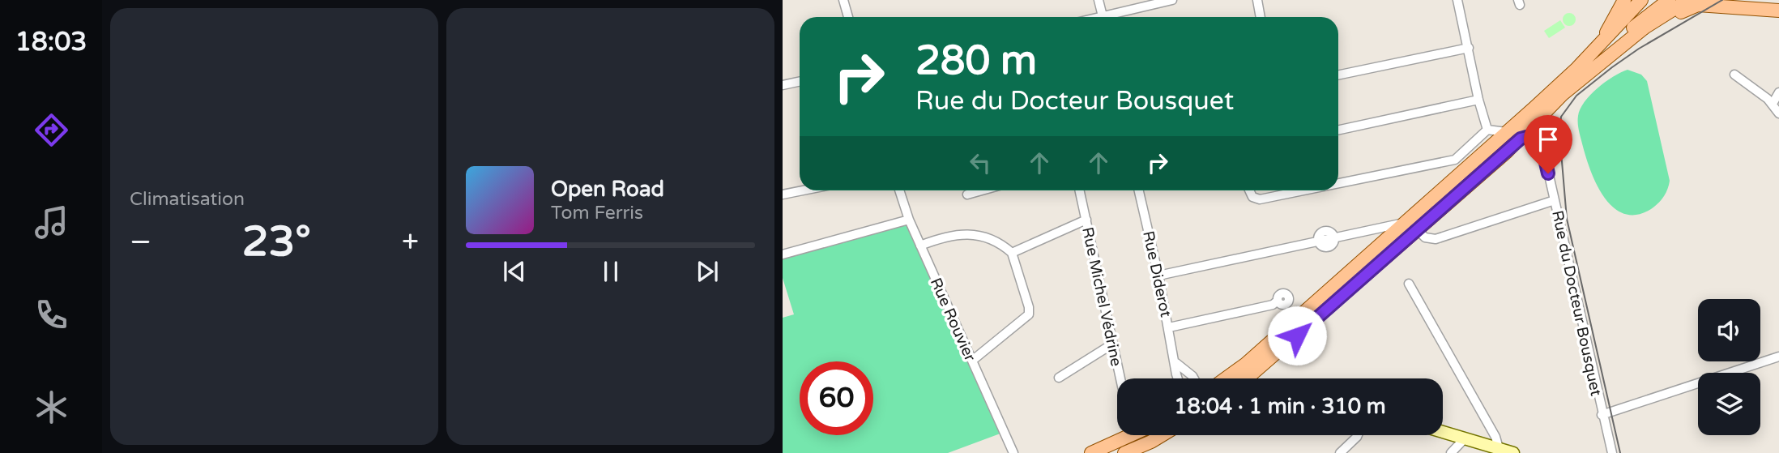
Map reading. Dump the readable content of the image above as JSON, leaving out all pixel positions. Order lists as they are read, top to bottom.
{
  "streets": {
    "street": [
      "Rue Diderot",
      "Rue Michel Védrine",
      "Rue du Docteur Bousquet",
      "Rue Rouvier"
    ]
  },
  "page": {
    "tabs": "18:03",
    "tile": "Climatisation",
    "turn": ["280 m", "Rue du Docteur Bousquet"],
    "song": ["Open Road", "Tom Ferris"],
    "heat": ["−", "23°", "+"],
    "limit": "60",
    "trip": "18:04 · 1 min · 310 m"
  }
}
